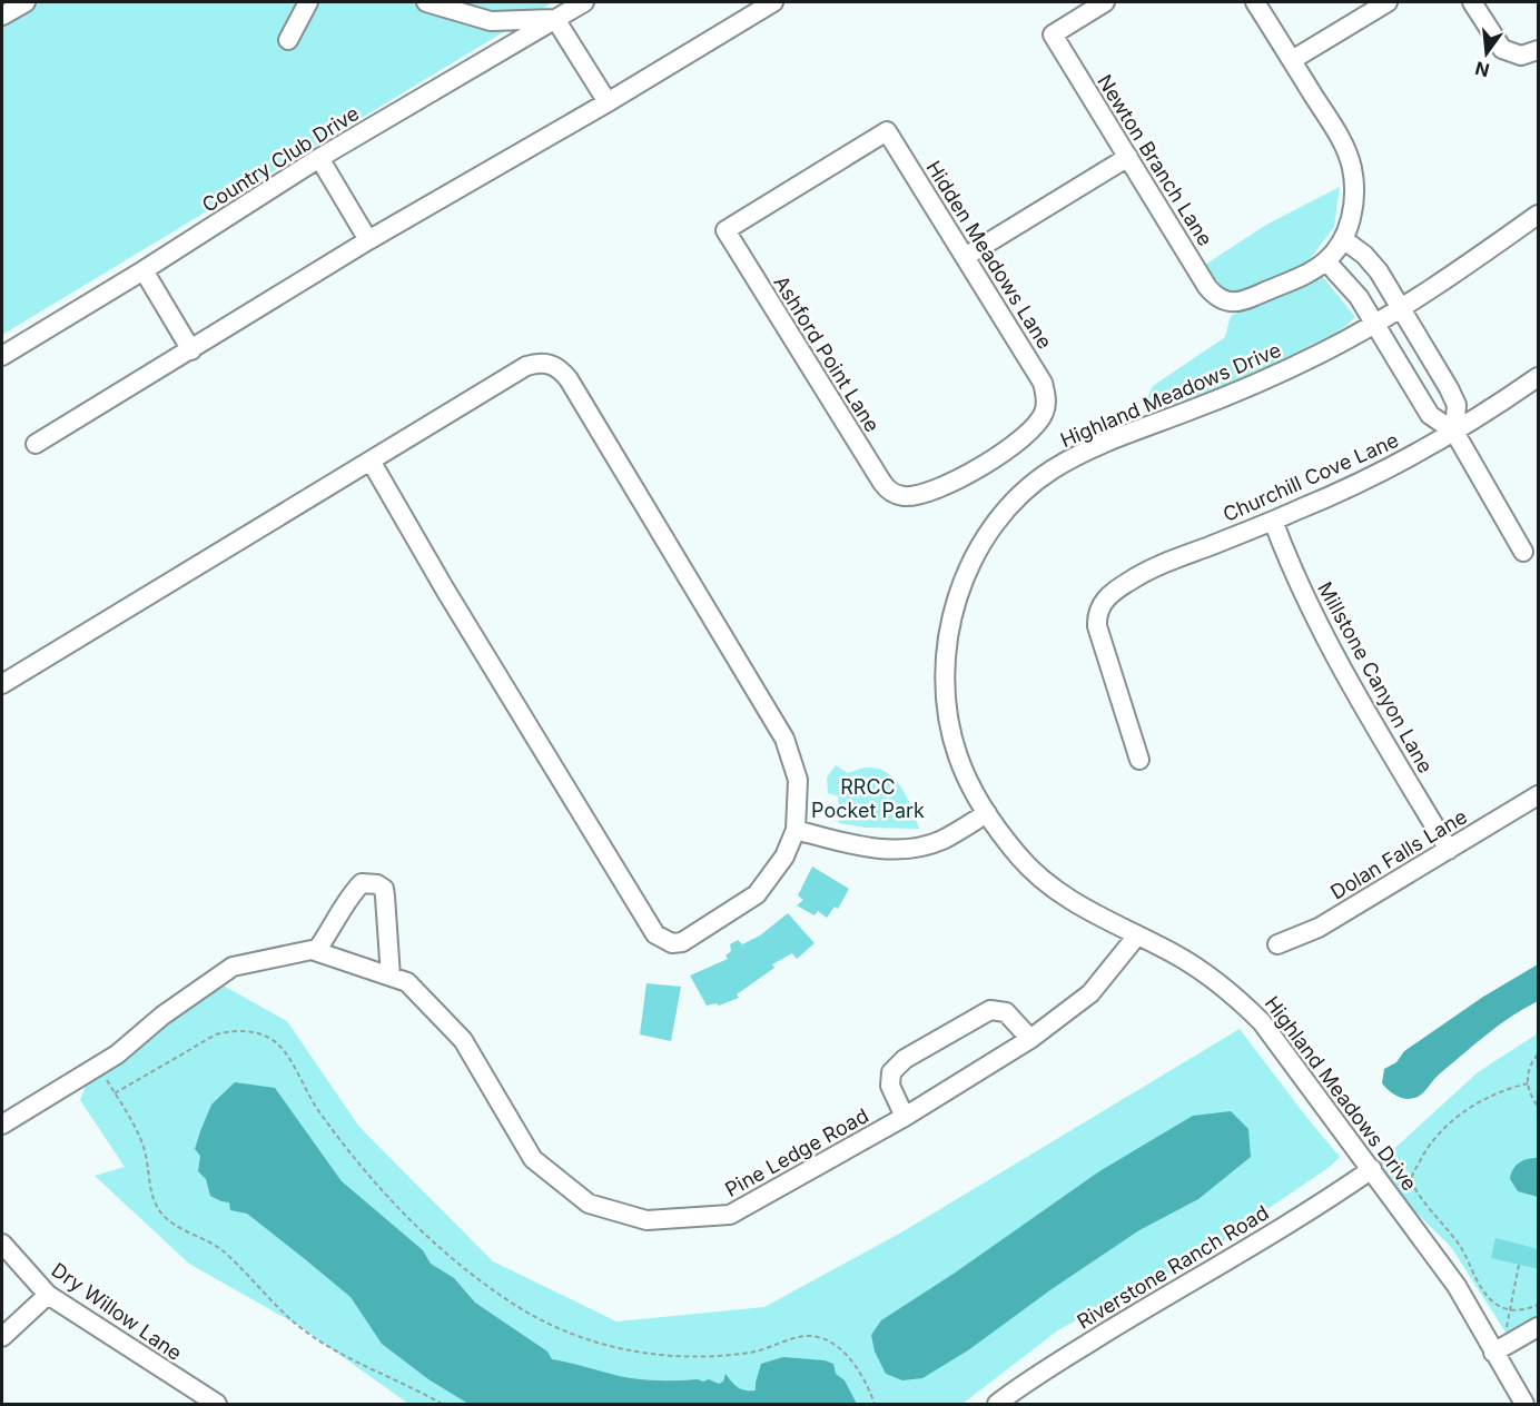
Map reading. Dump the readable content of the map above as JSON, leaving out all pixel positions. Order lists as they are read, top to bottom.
{
  "streets": {
    "street": [
      "Country Club Drive",
      "Newton Branch Lane",
      "Hidden Meadows Lane",
      "Ashford Point Lane",
      "Highland Meadows Drive",
      "Churchill Cove Lane",
      "Millstone Canyon Lane",
      "Dolan Falls Lane",
      "Pine Ledge Road",
      "Riverstone Ranch Road",
      "Dry Willow Lane"
    ]
  },
  "crossings": [
    ["Hidden Meadows Lane", "Ashford Point Lane"],
    ["Highland Meadows Drive", "Pine Ledge Road"],
    ["Highland Meadows Drive", "Riverstone Ranch Road"],
    ["Churchill Cove Lane", "Millstone Canyon Lane"],
    ["Millstone Canyon Lane", "Dolan Falls Lane"]
  ],
  "parks": ["RRCC Pocket Park"],
  "north": "bottom"
}
